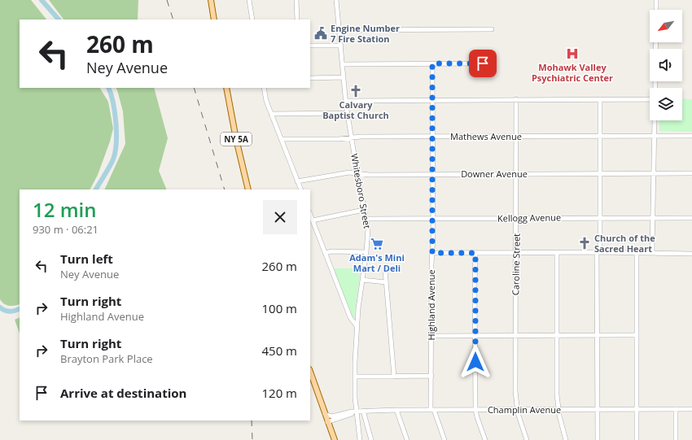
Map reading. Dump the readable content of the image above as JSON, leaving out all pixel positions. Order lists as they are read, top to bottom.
{
  "streets": {
    "main road": ["NY 5A"],
    "street": [
      "Mathews Avenue",
      "Downer Avenue",
      "Whitesboro Street",
      "Kellogg Avenue",
      "Caroline Street",
      "Highland Avenue",
      "Champlin Avenue"
    ]
  },
  "crossings": [
    ["Mathews Avenue", "Whitesboro Street"],
    ["Mathews Avenue", "Caroline Street"],
    ["Mathews Avenue", "Highland Avenue"],
    ["Downer Avenue", "Whitesboro Street"],
    ["Downer Avenue", "Caroline Street"],
    ["Downer Avenue", "Highland Avenue"],
    ["Whitesboro Street", "Kellogg Avenue"],
    ["Whitesboro Street", "Champlin Avenue"],
    ["Kellogg Avenue", "Caroline Street"],
    ["Kellogg Avenue", "Highland Avenue"],
    ["Caroline Street", "Champlin Avenue"],
    ["Highland Avenue", "Champlin Avenue"]
  ],
  "places": {
    "public building": ["Engine Number 7 Fire Station"],
    "hospital": ["Mohawk Valley Psychiatric Center"],
    "church": ["Calvary Baptist Church", "Church of the Sacred Heart"],
    "supermarket": ["Adam's Mini Mart / Deli"]
  },
  "north": "bottom left",
  "page": {
    "turn": ["260 m", "Ney Avenue"],
    "heading": ["12 min", "930 m · 06:21"],
    "list": [
      {
        "name": "Turn left",
        "note": "Ney Avenue",
        "value": "260 m"
      },
      {
        "name": "Turn right",
        "note": "Highland Avenue",
        "value": "100 m"
      },
      {
        "name": "Turn right",
        "note": "Brayton Park Place",
        "value": "450 m"
      },
      {
        "name": "Arrive at destination",
        "value": "120 m"
      }
    ]
  }
}
